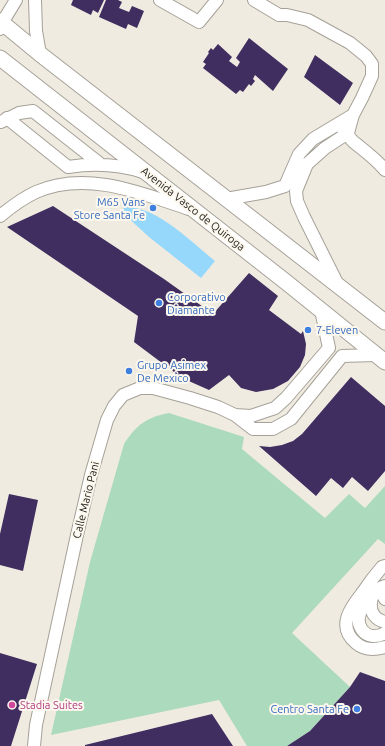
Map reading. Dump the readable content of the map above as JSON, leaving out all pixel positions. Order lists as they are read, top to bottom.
{
  "streets": {
    "main road": ["Avenida Vasco de Quiroga"],
    "street": ["Calle Mario Pani"]
  },
  "crossings": [
    ["Avenida Vasco de Quiroga", "Calle Mario Pani"]
  ],
  "places": [
    "M65 Vans Store Santa Fe",
    "Corporativo Diamante",
    "7-Eleven",
    "Grupo Asimex De Mexico",
    "Stadia Suites",
    "Centro Santa Fe"
  ]
}
